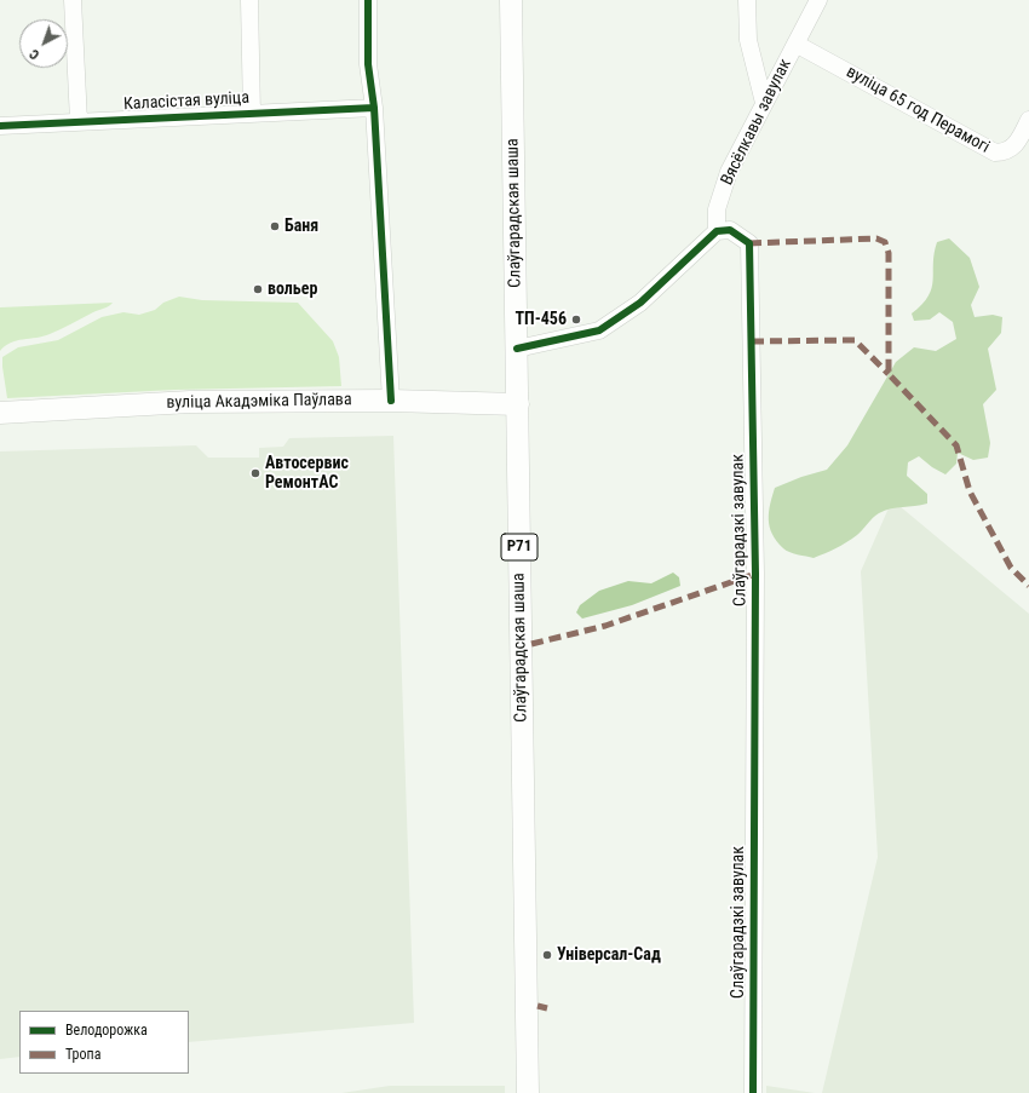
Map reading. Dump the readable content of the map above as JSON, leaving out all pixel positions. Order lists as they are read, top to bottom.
{
  "streets": {
    "main road": ["Слаўгарадская шаша", "вуліца Акадэміка Паўлава", "Р71"],
    "street": [
      "Каласістая вуліца",
      "вуліца 65 год Перамогі",
      "Вясёлкавы завулак",
      "Слаўгарадзкі завулак"
    ]
  },
  "crossings": [
    ["вуліца 65 год Перамогі", "Вясёлкавы завулак"],
    ["Вясёлкавы завулак", "Слаўгарадзкі завулак"],
    ["Слаўгарадская шаша", "вуліца Акадэміка Паўлава"]
  ],
  "places": [
    "Баня",
    "вольер",
    "ТП-456",
    "Автосервис РемонтАС",
    "Універсал-Сад"
  ],
  "legend": ["Велодорожка", "Тропа"],
  "north": "bottom left"
}
